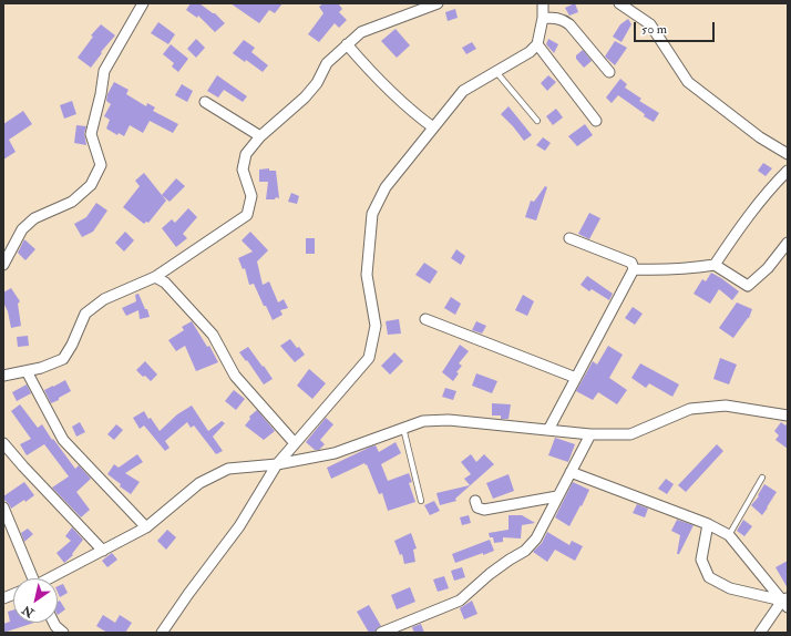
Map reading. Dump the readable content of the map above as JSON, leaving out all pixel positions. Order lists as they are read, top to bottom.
{
  "scale_bar": "50 m",
  "north": "bottom left"
}
